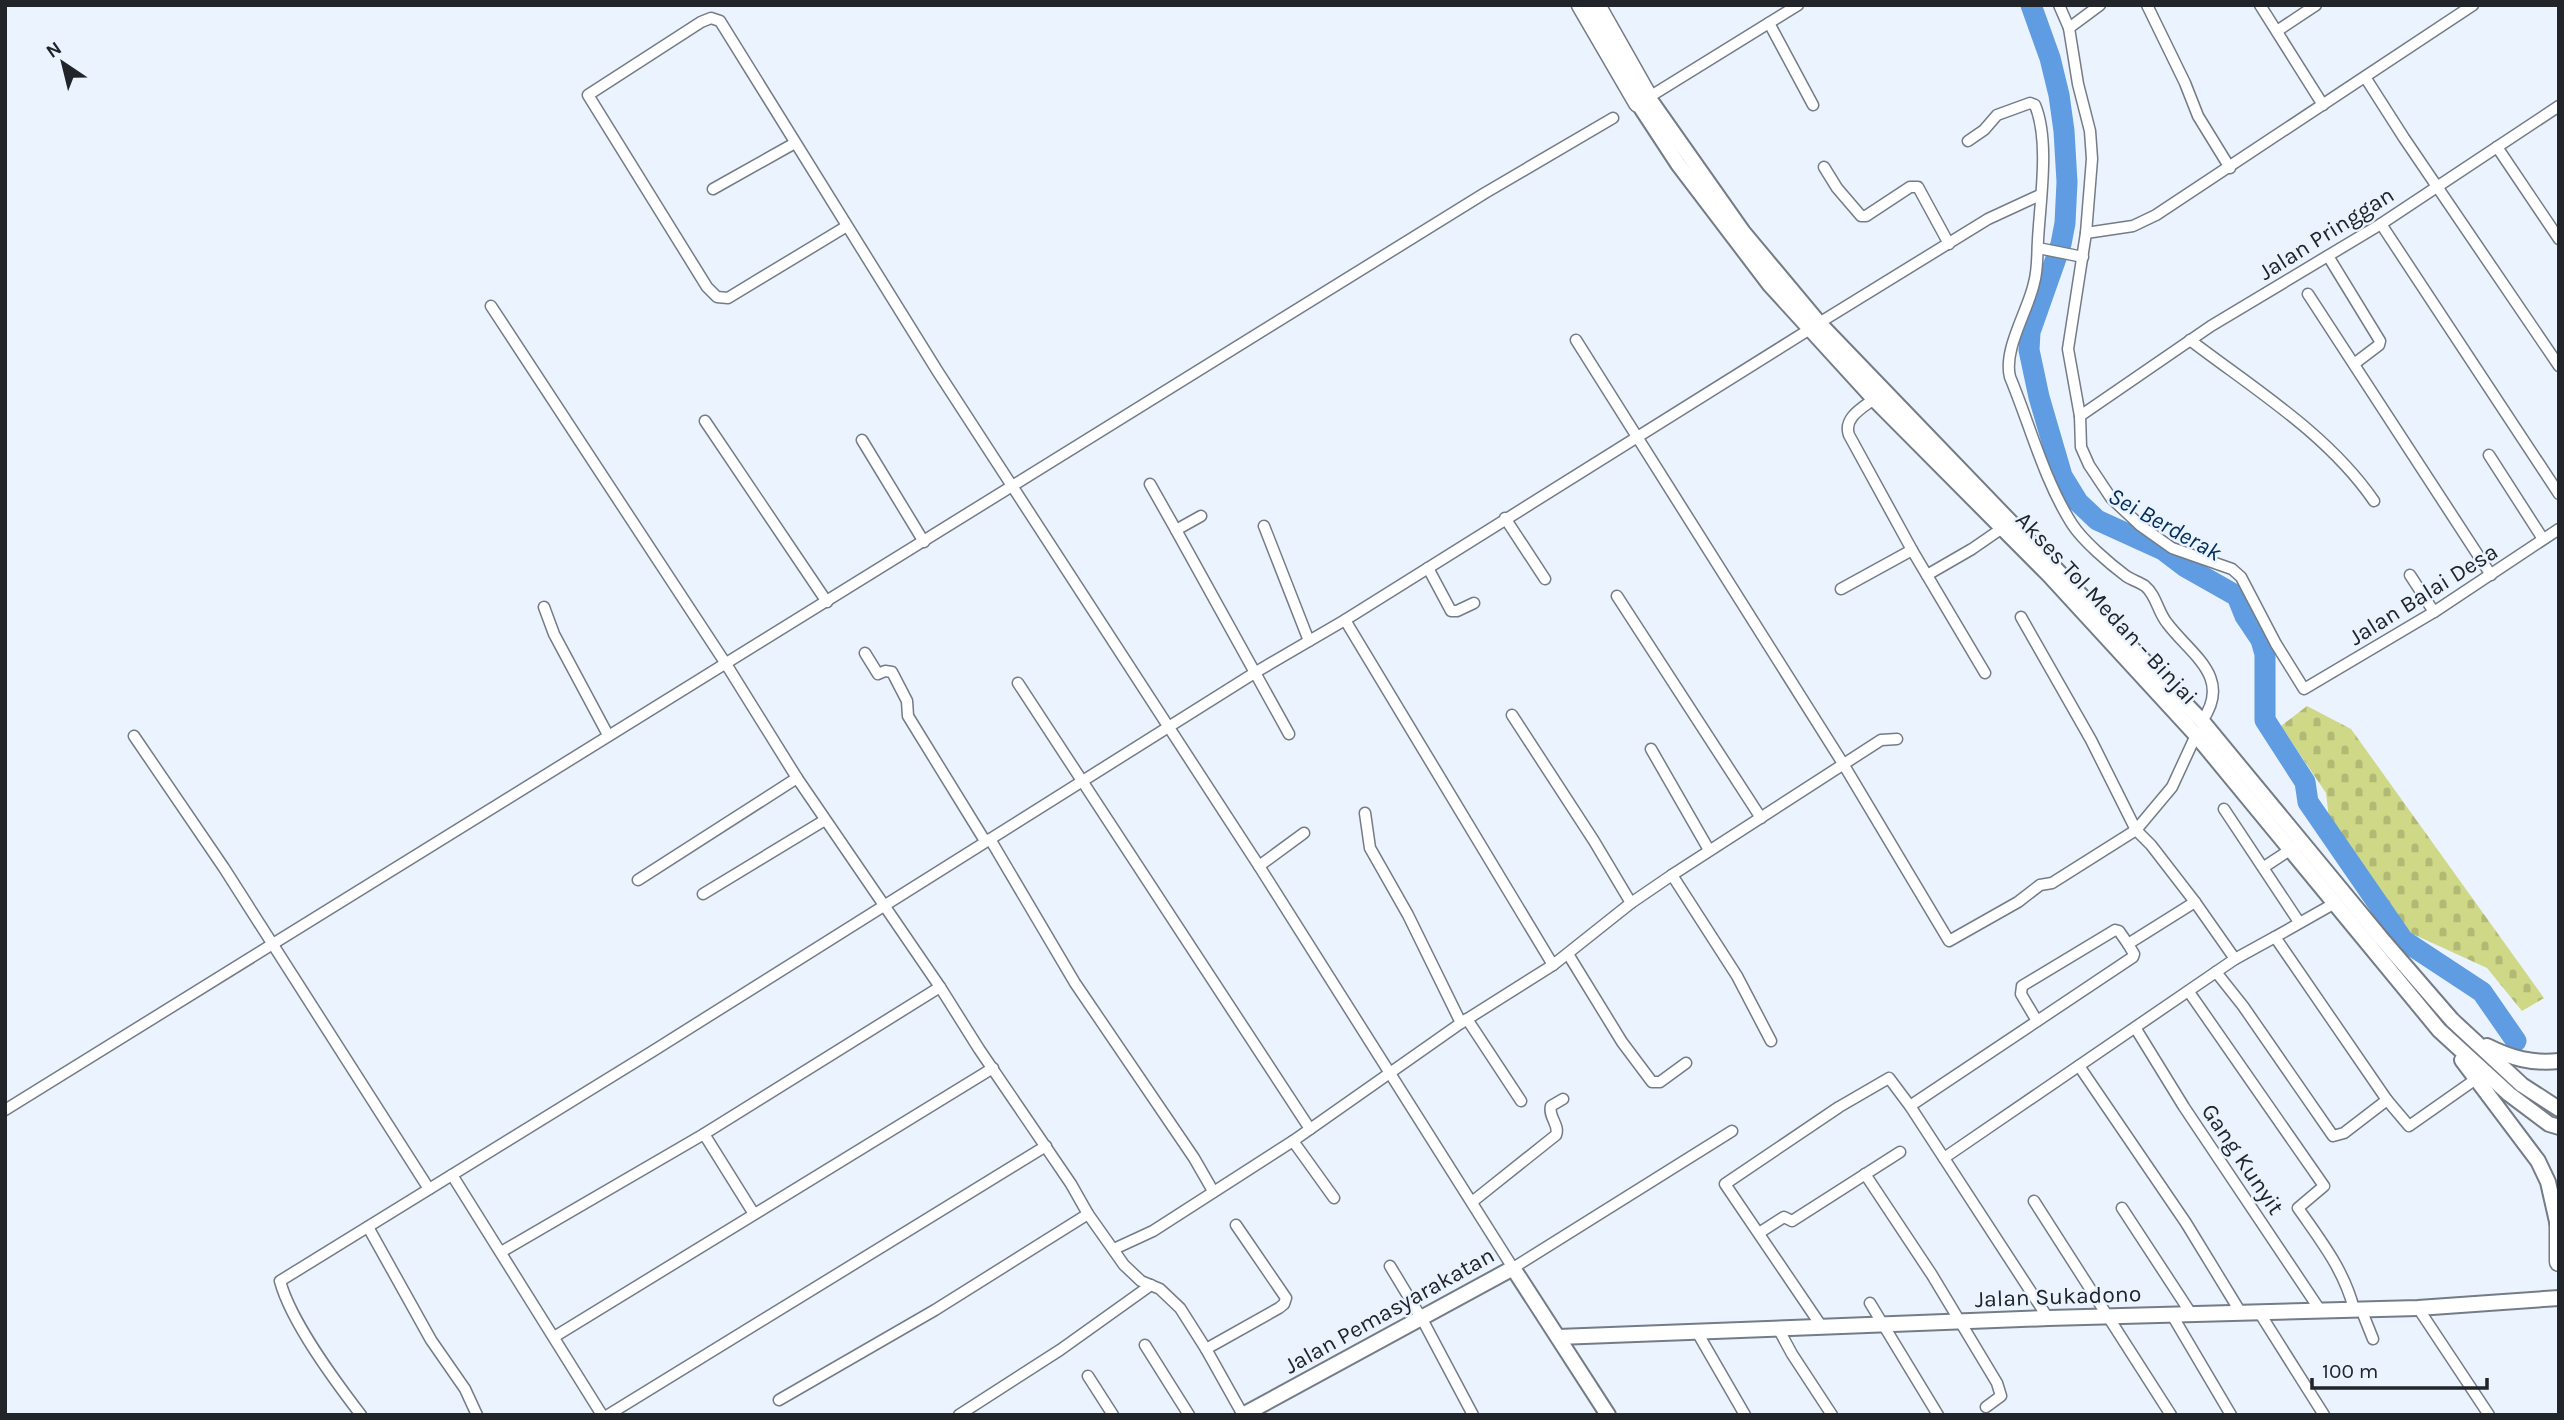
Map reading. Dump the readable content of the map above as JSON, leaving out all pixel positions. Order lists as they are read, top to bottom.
{
  "streets": {
    "main road": ["Akses Tol Medan - Binjai", "Jalan Sukadono", "Jalan Pemasyarakatan"],
    "street": ["Jalan Pringgan", "Jalan Balai Desa", "Gang Kunyit"]
  },
  "crossings": [
    ["Jalan Pringgan", "Jalan Balai Desa"],
    ["Gang Kunyit", "Jalan Sukadono"],
    ["Jalan Sukadono", "Jalan Pemasyarakatan"]
  ],
  "water": ["Sei Berderak"],
  "scale_bar": "100 m",
  "north": "top left"
}
